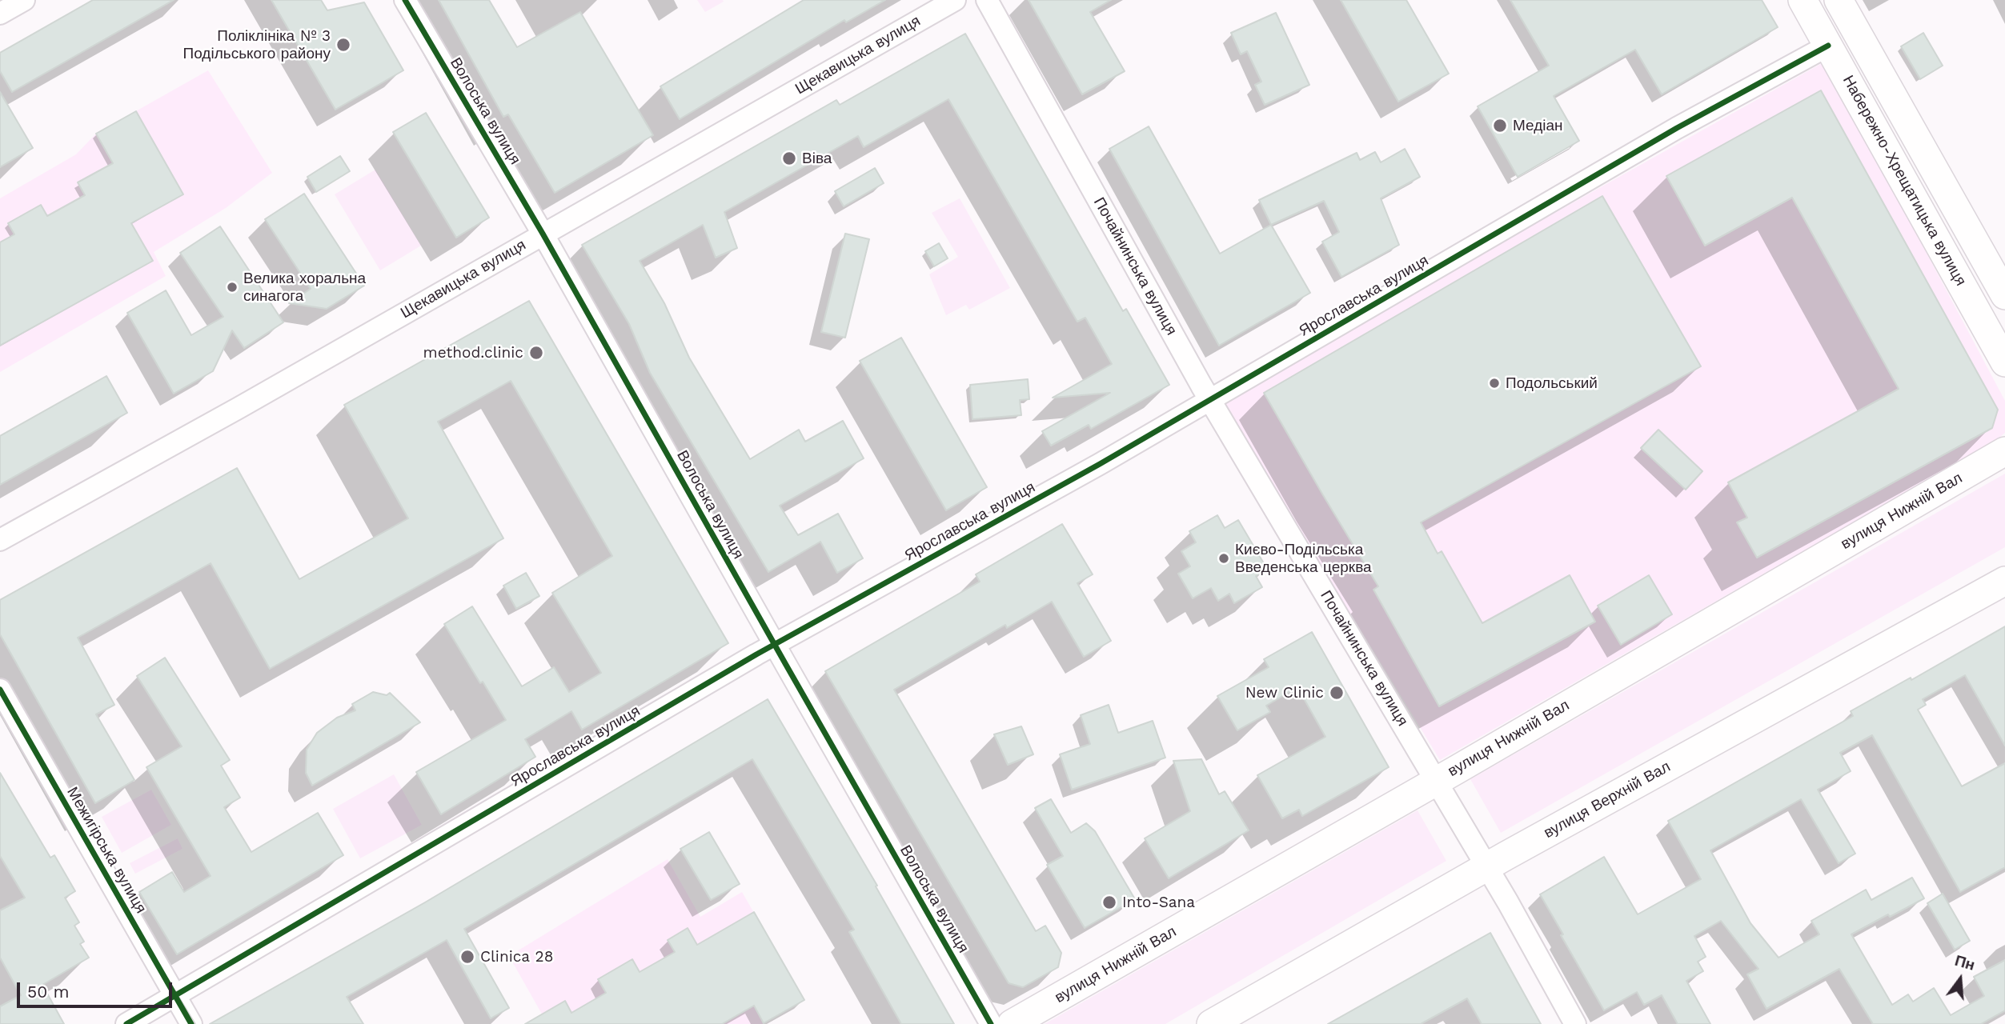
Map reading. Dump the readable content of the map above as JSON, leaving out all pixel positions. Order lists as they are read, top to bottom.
{
  "streets": {
    "main road": ["Набережно-Хрещатицька вулиця", "вулиця Нижній Вал", "вулиця Верхній Вал"],
    "street": [
      "Щекавицька вулиця",
      "Волоська вулиця",
      "Почайнинська вулиця",
      "Ярославська вулиця",
      "Межигірська вулиця"
    ]
  },
  "crossings": [
    ["Щекавицька вулиця", "Волоська вулиця"],
    ["Волоська вулиця", "Ярославська вулиця"],
    ["Набережно-Хрещатицька вулиця", "Ярославська вулиця"],
    ["Почайнинська вулиця", "Ярославська вулиця"],
    ["Почайнинська вулиця", "вулиця Нижній Вал"],
    ["Почайнинська вулиця", "вулиця Верхній Вал"],
    ["Ярославська вулиця", "Межигірська вулиця"]
  ],
  "places": [
    "Поліклініка № 3 Подільського району",
    "Медіан",
    "Віва",
    "Велика хоральна синагога",
    "method.clinic",
    "Подольський",
    "Києво-Подільська Введенська церква",
    "New Clinic",
    "Into-Sana",
    "Clinica 28"
  ],
  "scale_bar": "50 m",
  "north": "top"
}
